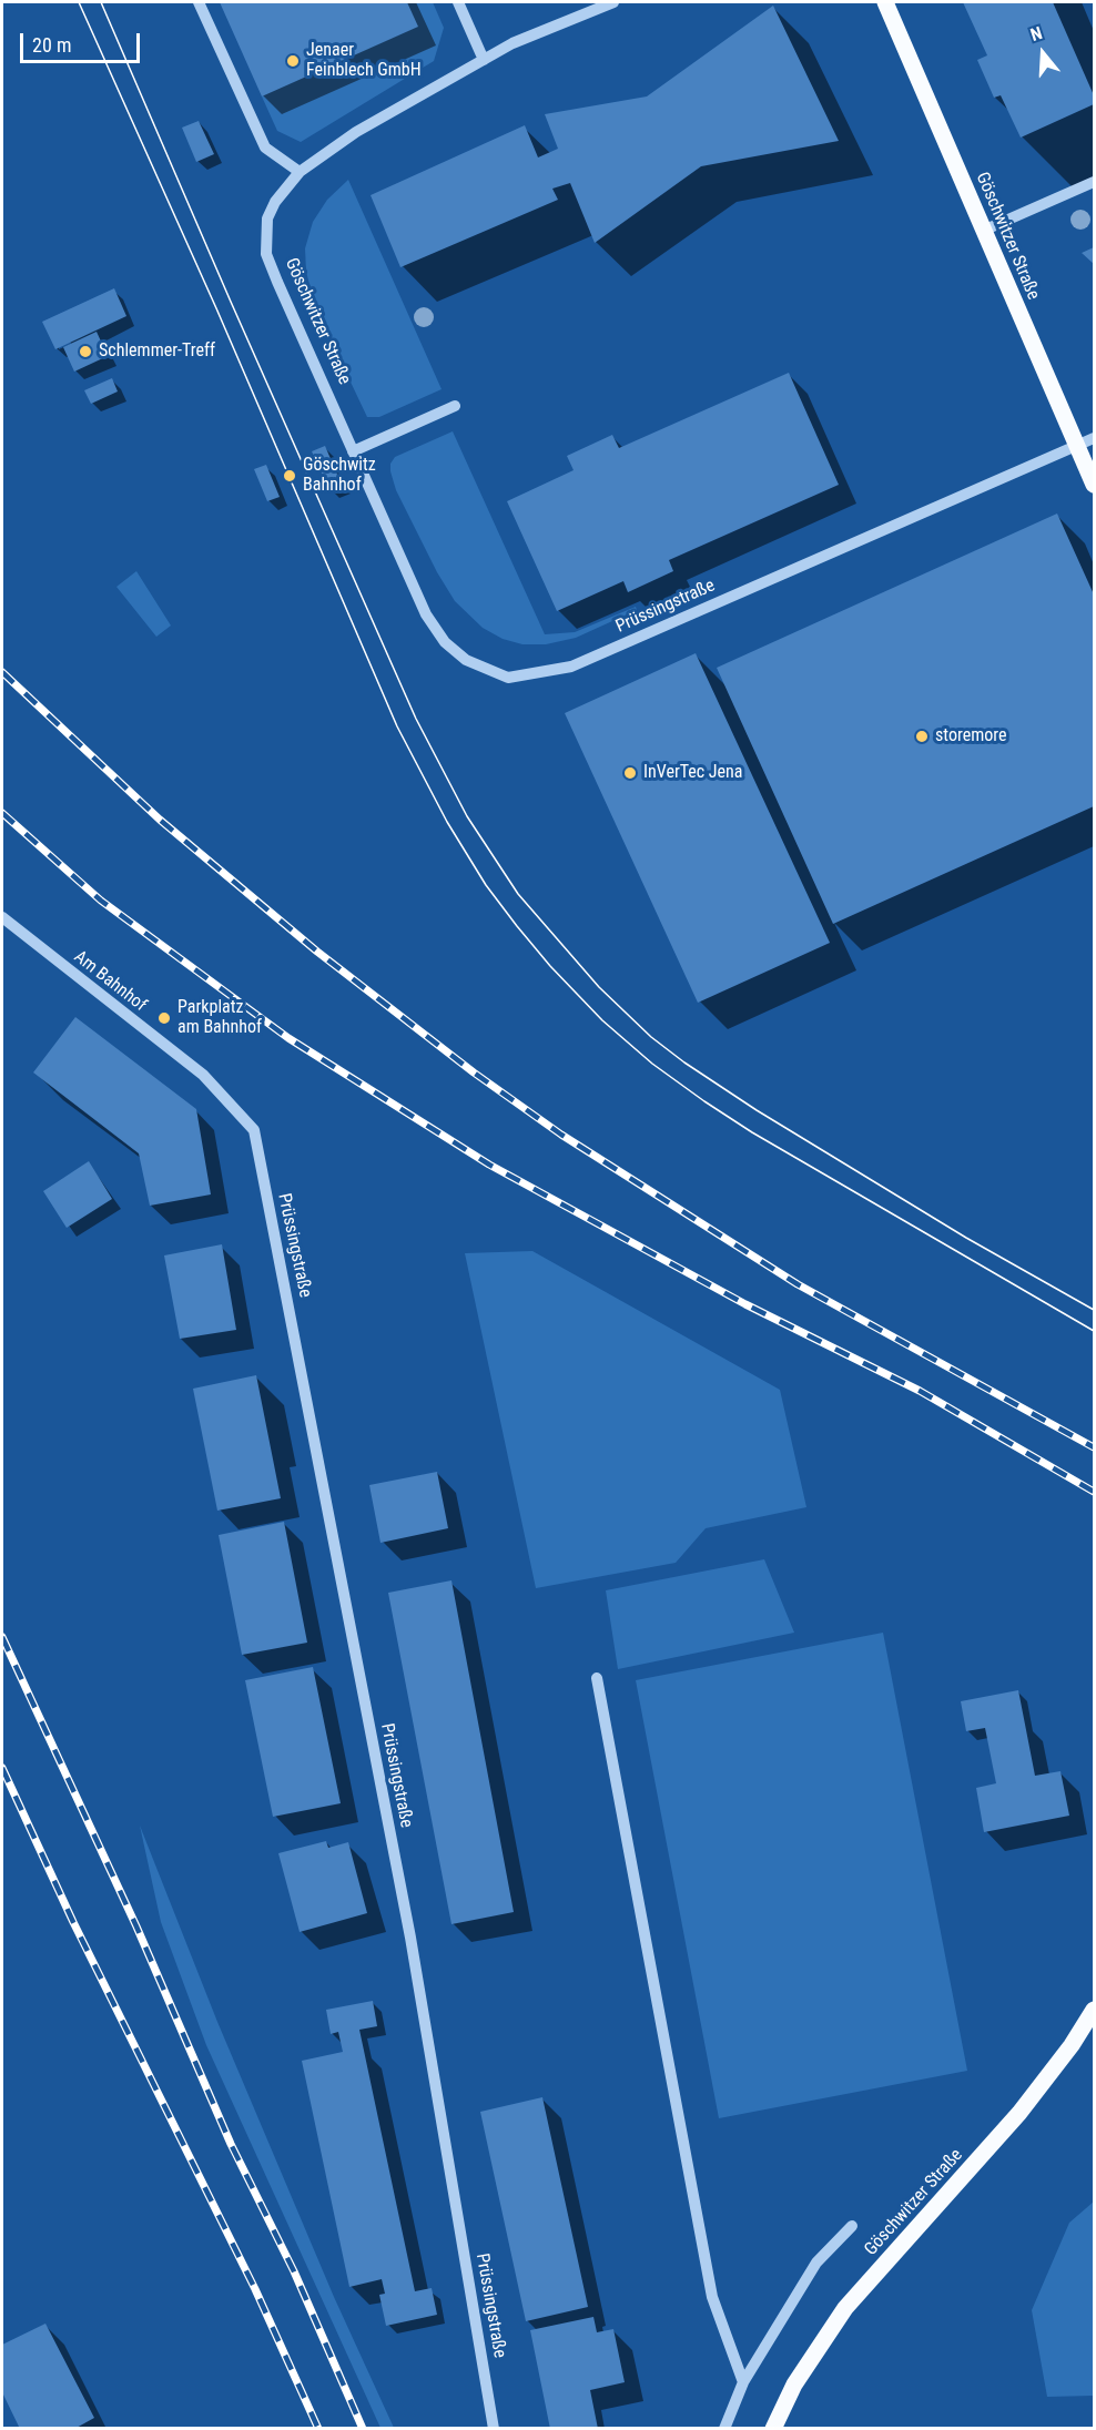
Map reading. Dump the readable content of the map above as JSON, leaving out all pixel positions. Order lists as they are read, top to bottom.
{
  "streets": {
    "main road": ["Göschwitzer Straße"],
    "street": ["Prüssingstraße", "Am Bahnhof"]
  },
  "crossings": [
    ["Göschwitzer Straße", "Prüssingstraße"],
    ["Prüssingstraße", "Am Bahnhof"]
  ],
  "places": [
    "Jenaer Feinblech GmbH",
    "Schlemmer-Treff",
    "Göschwitz Bahnhof",
    "storemore",
    "InVerTec Jena",
    "Parkplatz am Bahnhof"
  ],
  "scale_bar": "20 m",
  "north": "top"
}
